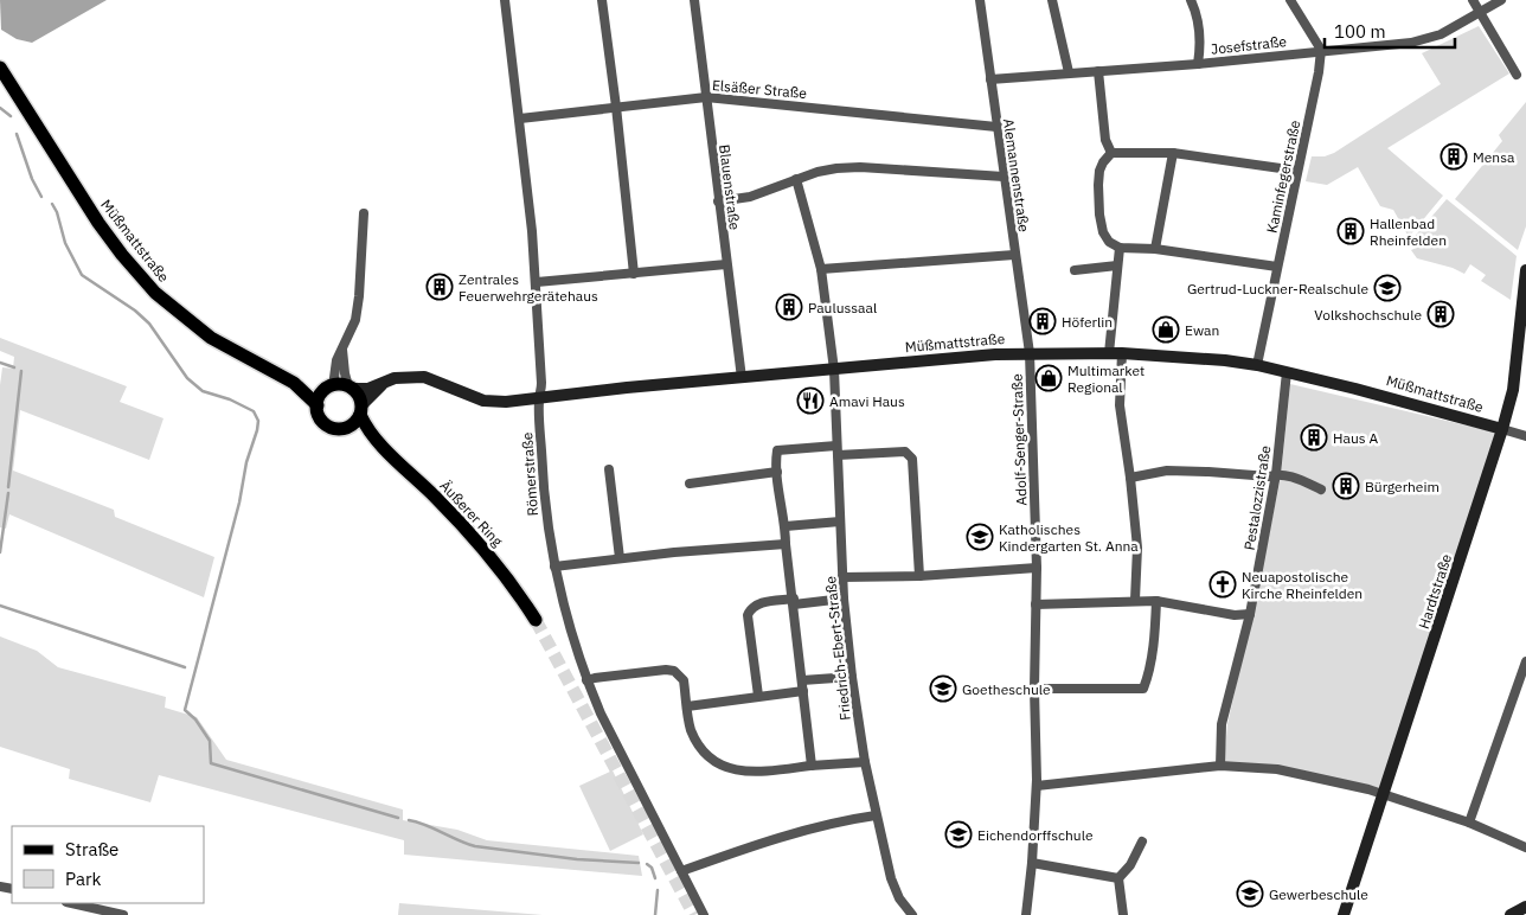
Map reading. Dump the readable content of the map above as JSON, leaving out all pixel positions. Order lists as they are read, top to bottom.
{
  "streets": {
    "main road": ["Müßmattstraße", "Äußerer Ring"],
    "street": [
      "Josefstraße",
      "Elsäßer Straße",
      "Alemannenstraße",
      "Kaminfegerstraße",
      "Blauenstraße",
      "Adolf-Senger-Straße",
      "Römerstraße",
      "Pestalozzistraße",
      "Hardtstraße",
      "Friedrich-Ebert-Straße"
    ]
  },
  "crossings": [
    ["Josefstraße", "Alemannenstraße"],
    ["Josefstraße", "Kaminfegerstraße"],
    ["Elsäßer Straße", "Alemannenstraße"],
    ["Elsäßer Straße", "Blauenstraße"],
    ["Elsäßer Straße", "Römerstraße"],
    ["Alemannenstraße", "Müßmattstraße"],
    ["Alemannenstraße", "Adolf-Senger-Straße"],
    ["Kaminfegerstraße", "Müßmattstraße"],
    ["Blauenstraße", "Müßmattstraße"],
    ["Müßmattstraße", "Adolf-Senger-Straße"],
    ["Müßmattstraße", "Römerstraße"],
    ["Müßmattstraße", "Pestalozzistraße"],
    ["Müßmattstraße", "Äußerer Ring"],
    ["Müßmattstraße", "Hardtstraße"],
    ["Müßmattstraße", "Friedrich-Ebert-Straße"]
  ],
  "places": {
    "building": [
      "Mensa",
      "Hallenbad Rheinfelden",
      "Zentrales Feuerwehrgerätehaus",
      "Paulussaal",
      "Volkshochschule",
      "Höferlin",
      "Haus A",
      "Bürgerheim"
    ],
    "school or university": [
      "Gertrud-Luckner-Realschule",
      "Katholisches Kindergarten St. Anna",
      "Goetheschule",
      "Eichendorffschule",
      "Gewerbeschule"
    ],
    "shop": ["Ewan", "Multimarket Regional"],
    "restaurant": ["Amavi Haus"],
    "church": ["Neuapostolische Kirche Rheinfelden"]
  },
  "legend": ["Straße", "Park"],
  "scale_bar": "100 m"
}
